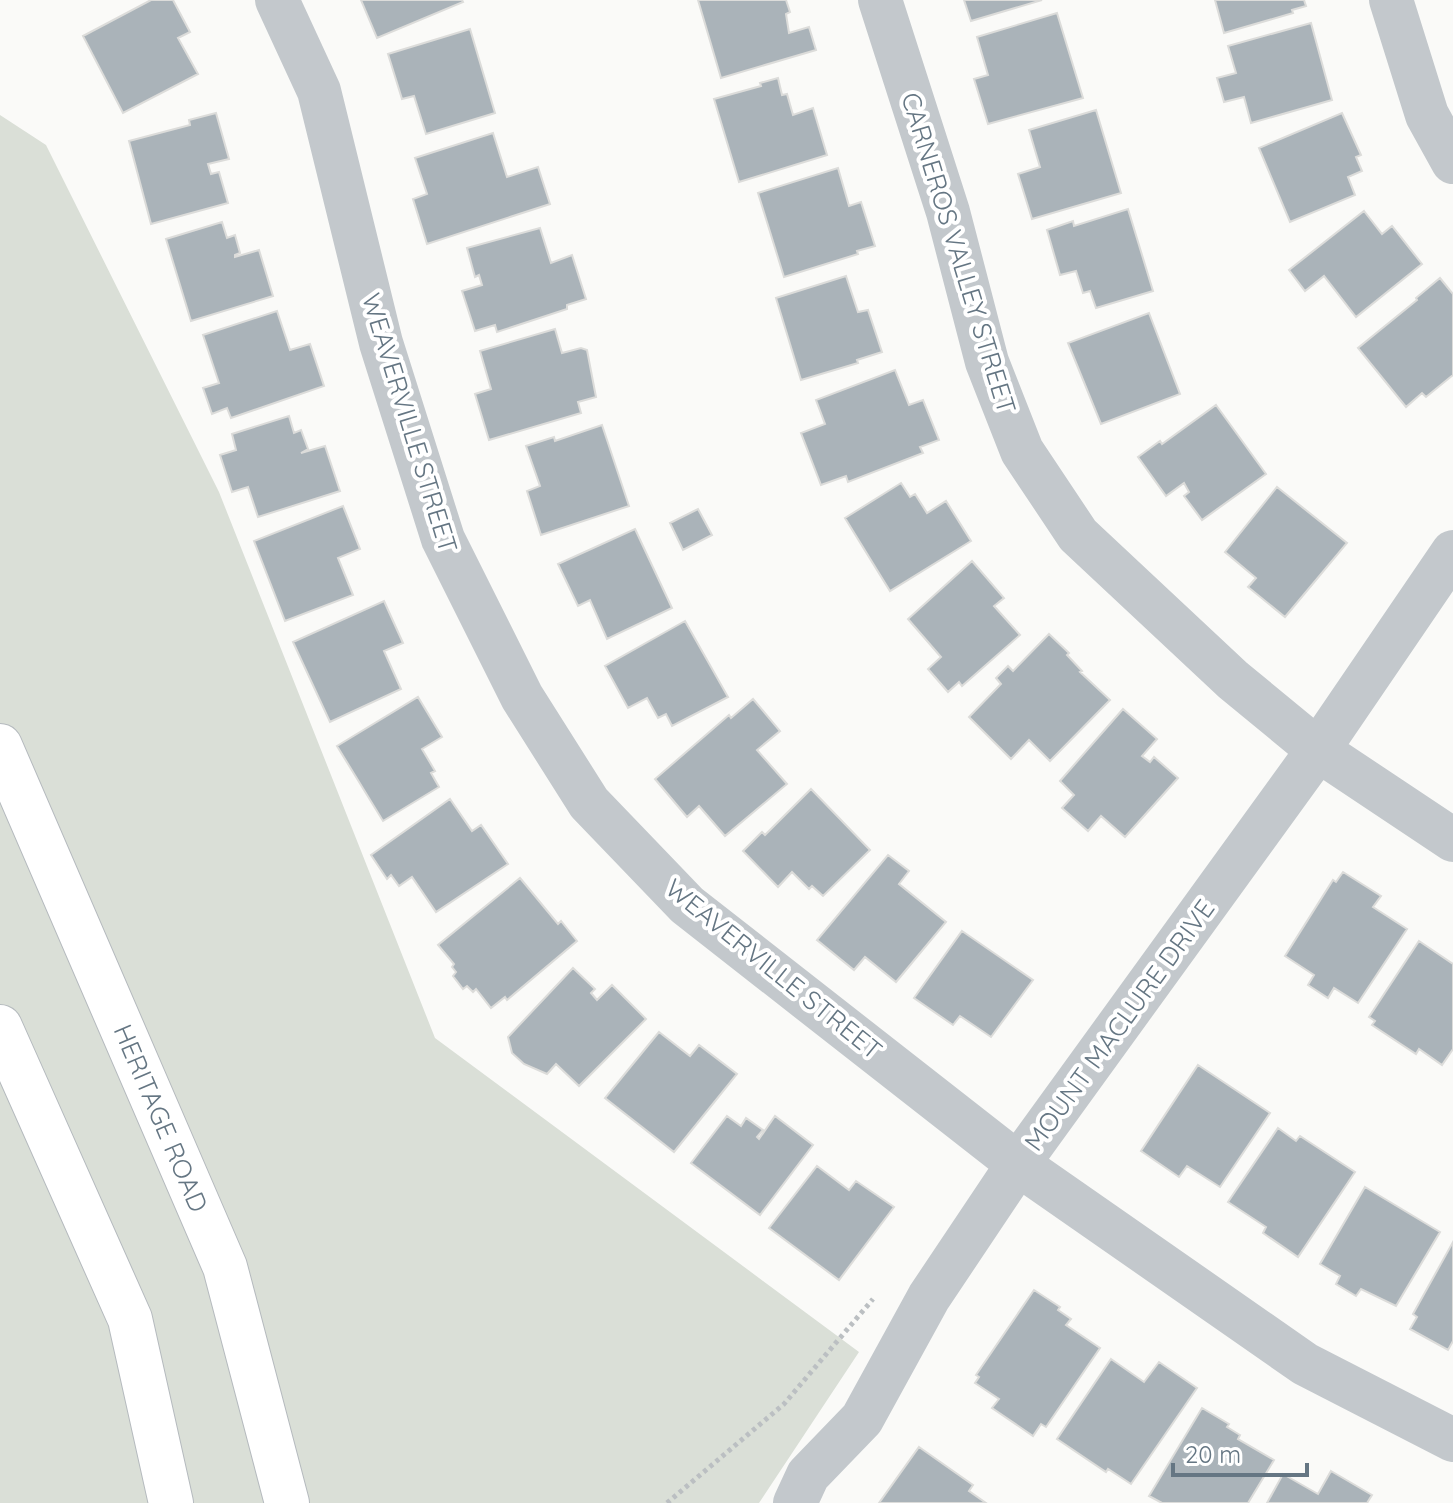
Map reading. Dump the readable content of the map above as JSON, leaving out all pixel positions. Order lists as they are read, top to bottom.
{
  "streets": {
    "main road": ["HERITAGE ROAD"],
    "street": ["CARNEROS VALLEY STREET", "WEAVERVILLE STREET", "MOUNT MACLURE DRIVE"]
  },
  "crossings": [
    ["CARNEROS VALLEY STREET", "MOUNT MACLURE DRIVE"],
    ["WEAVERVILLE STREET", "MOUNT MACLURE DRIVE"]
  ],
  "scale_bar": "20 m"
}
